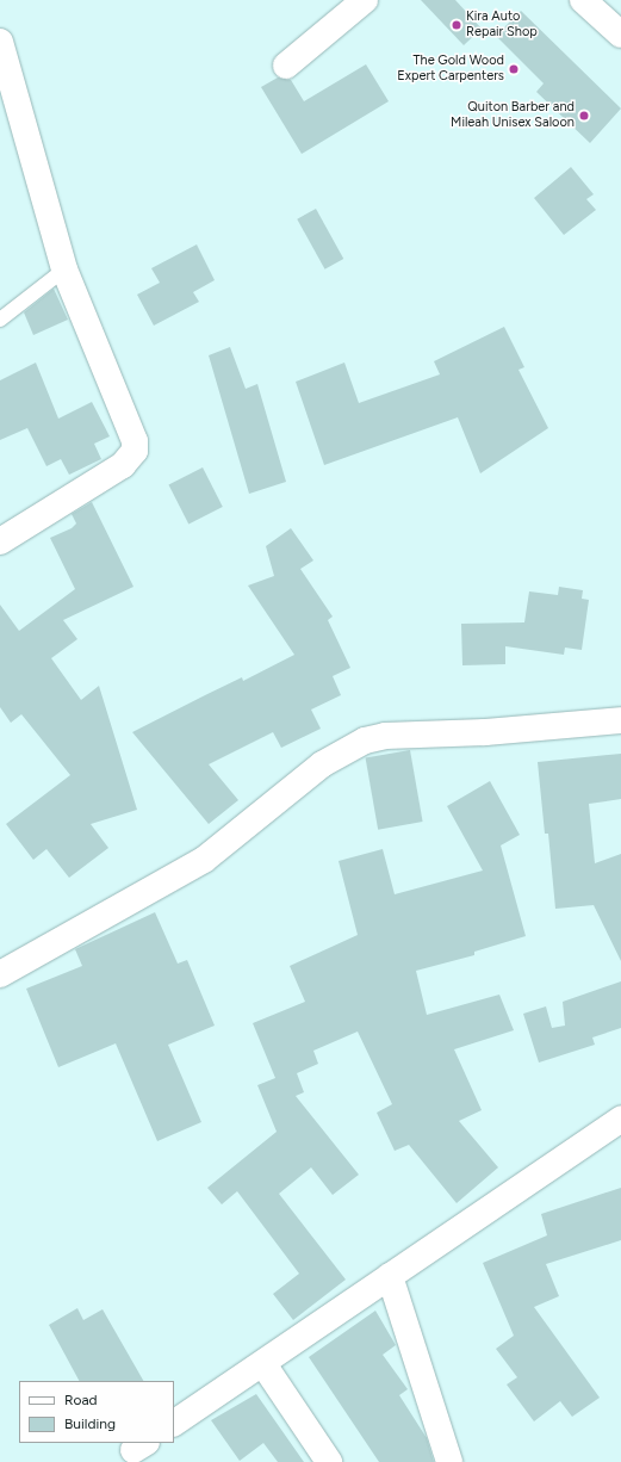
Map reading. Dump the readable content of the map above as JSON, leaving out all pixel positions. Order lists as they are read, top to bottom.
{
  "places": ["Kira Auto Repair Shop", "The Gold Wood Expert Carpenters", "Quiton Barber and Mileah Unisex Saloon"],
  "legend": ["Road", "Building"]
}
